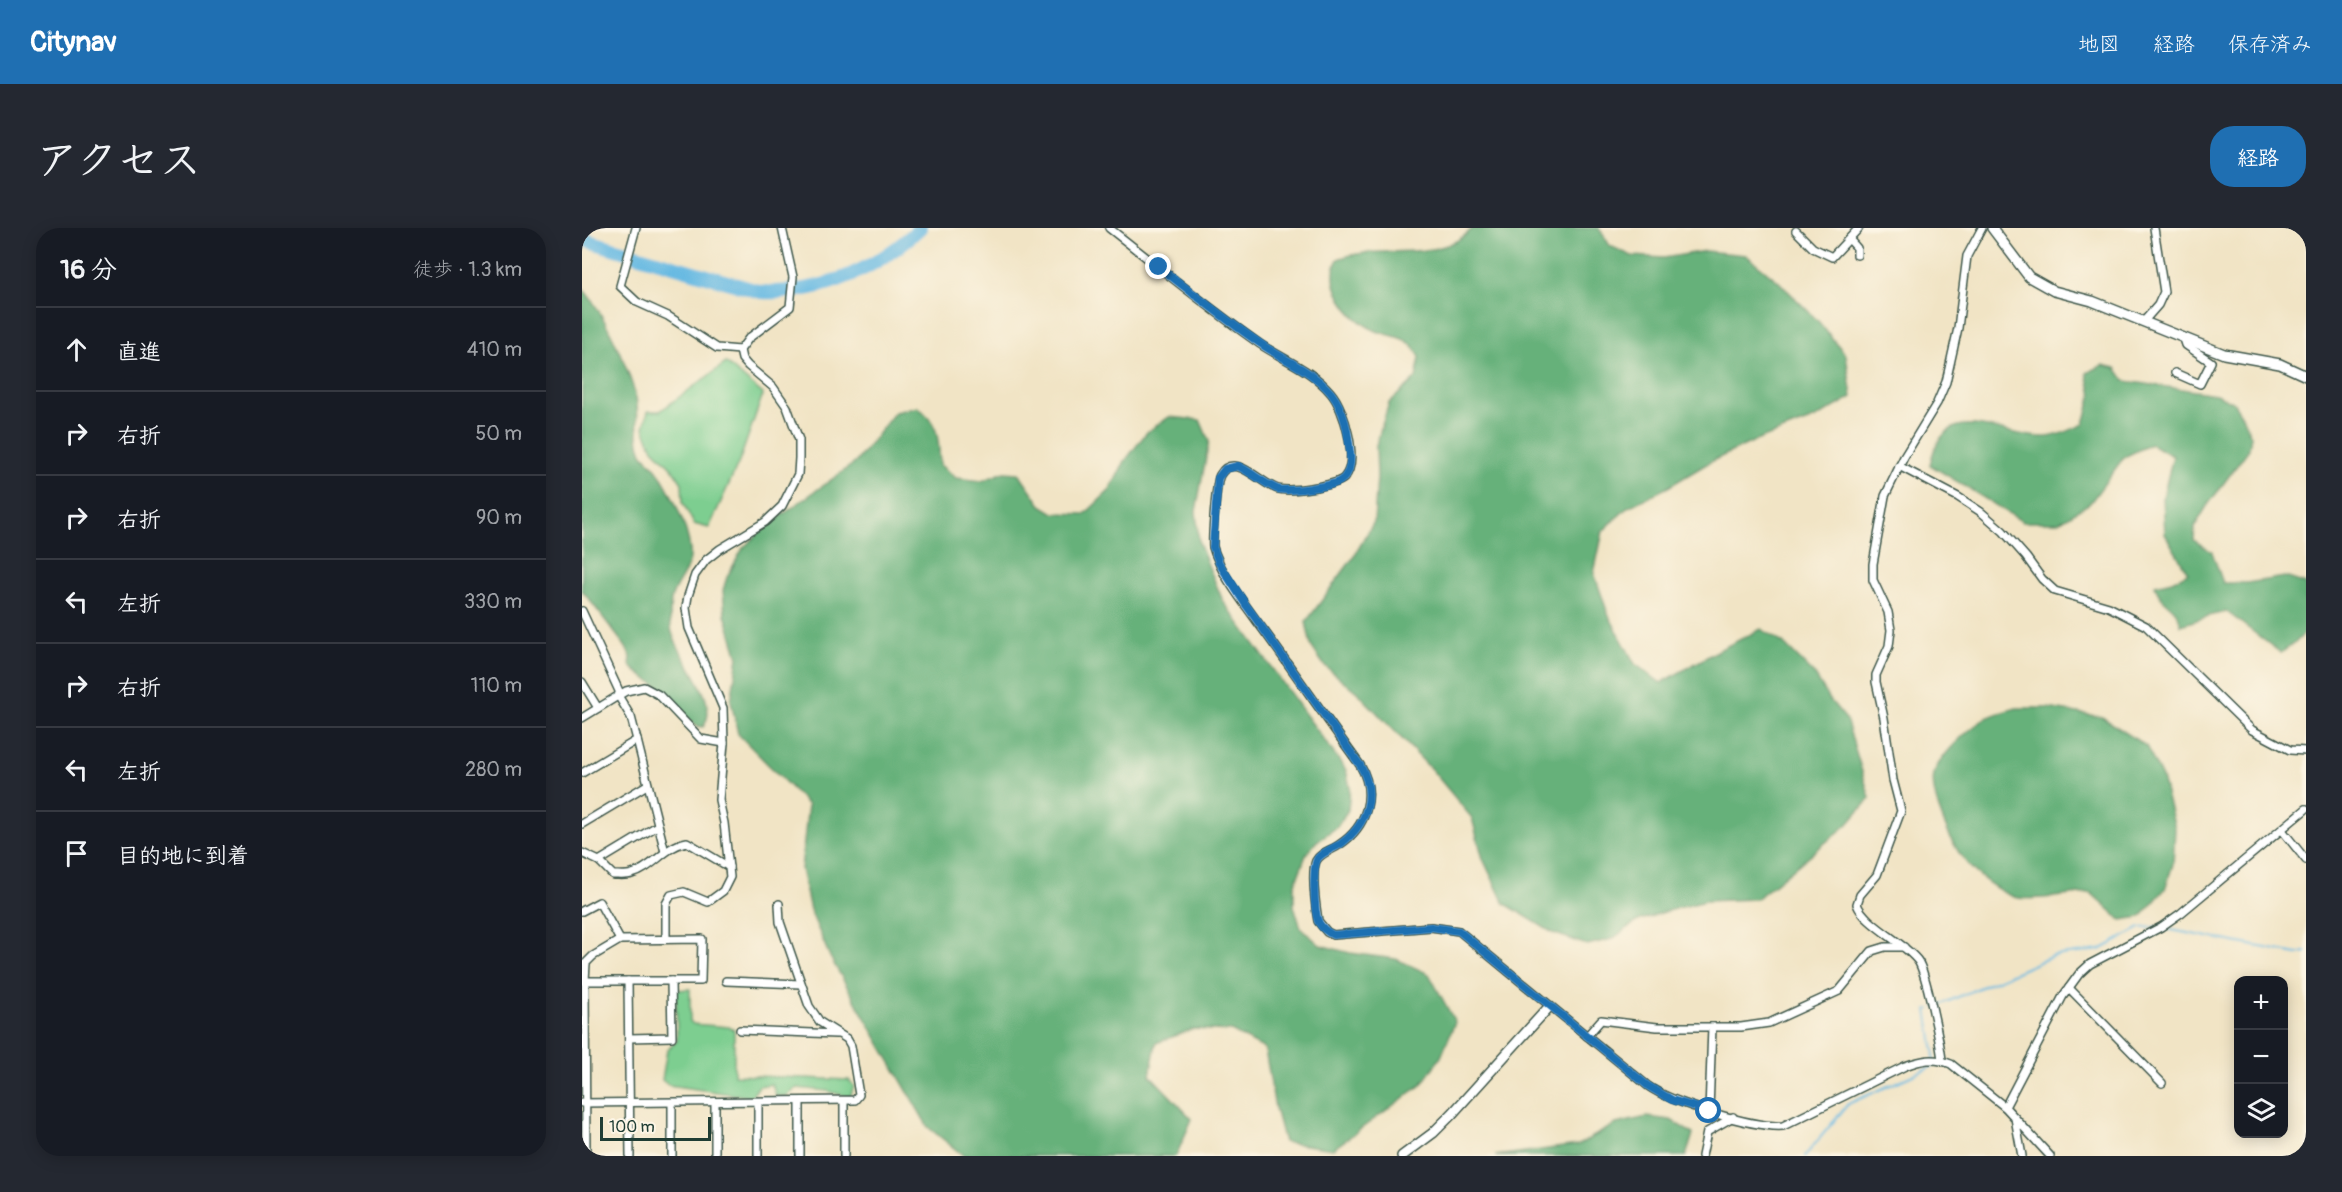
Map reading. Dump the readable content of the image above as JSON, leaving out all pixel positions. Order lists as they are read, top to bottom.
{
  "scale_bar": "100 m",
  "page": {
    "header": "Citynav",
    "nav": ["地図", "経路", "保存済み"],
    "title": "アクセス",
    "buttons": "経路",
    "heading": ["16 分", "徒歩 · 1.3 km"],
    "list": [
      ["直進", "410 m"],
      ["右折", "50 m"],
      ["右折", "90 m"],
      ["左折", "330 m"],
      ["右折", "110 m"],
      ["左折", "280 m"],
      "目的地に到着"
    ],
    "map_buttons": ["+", "−"],
    "scale": "100 m"
  }
}
